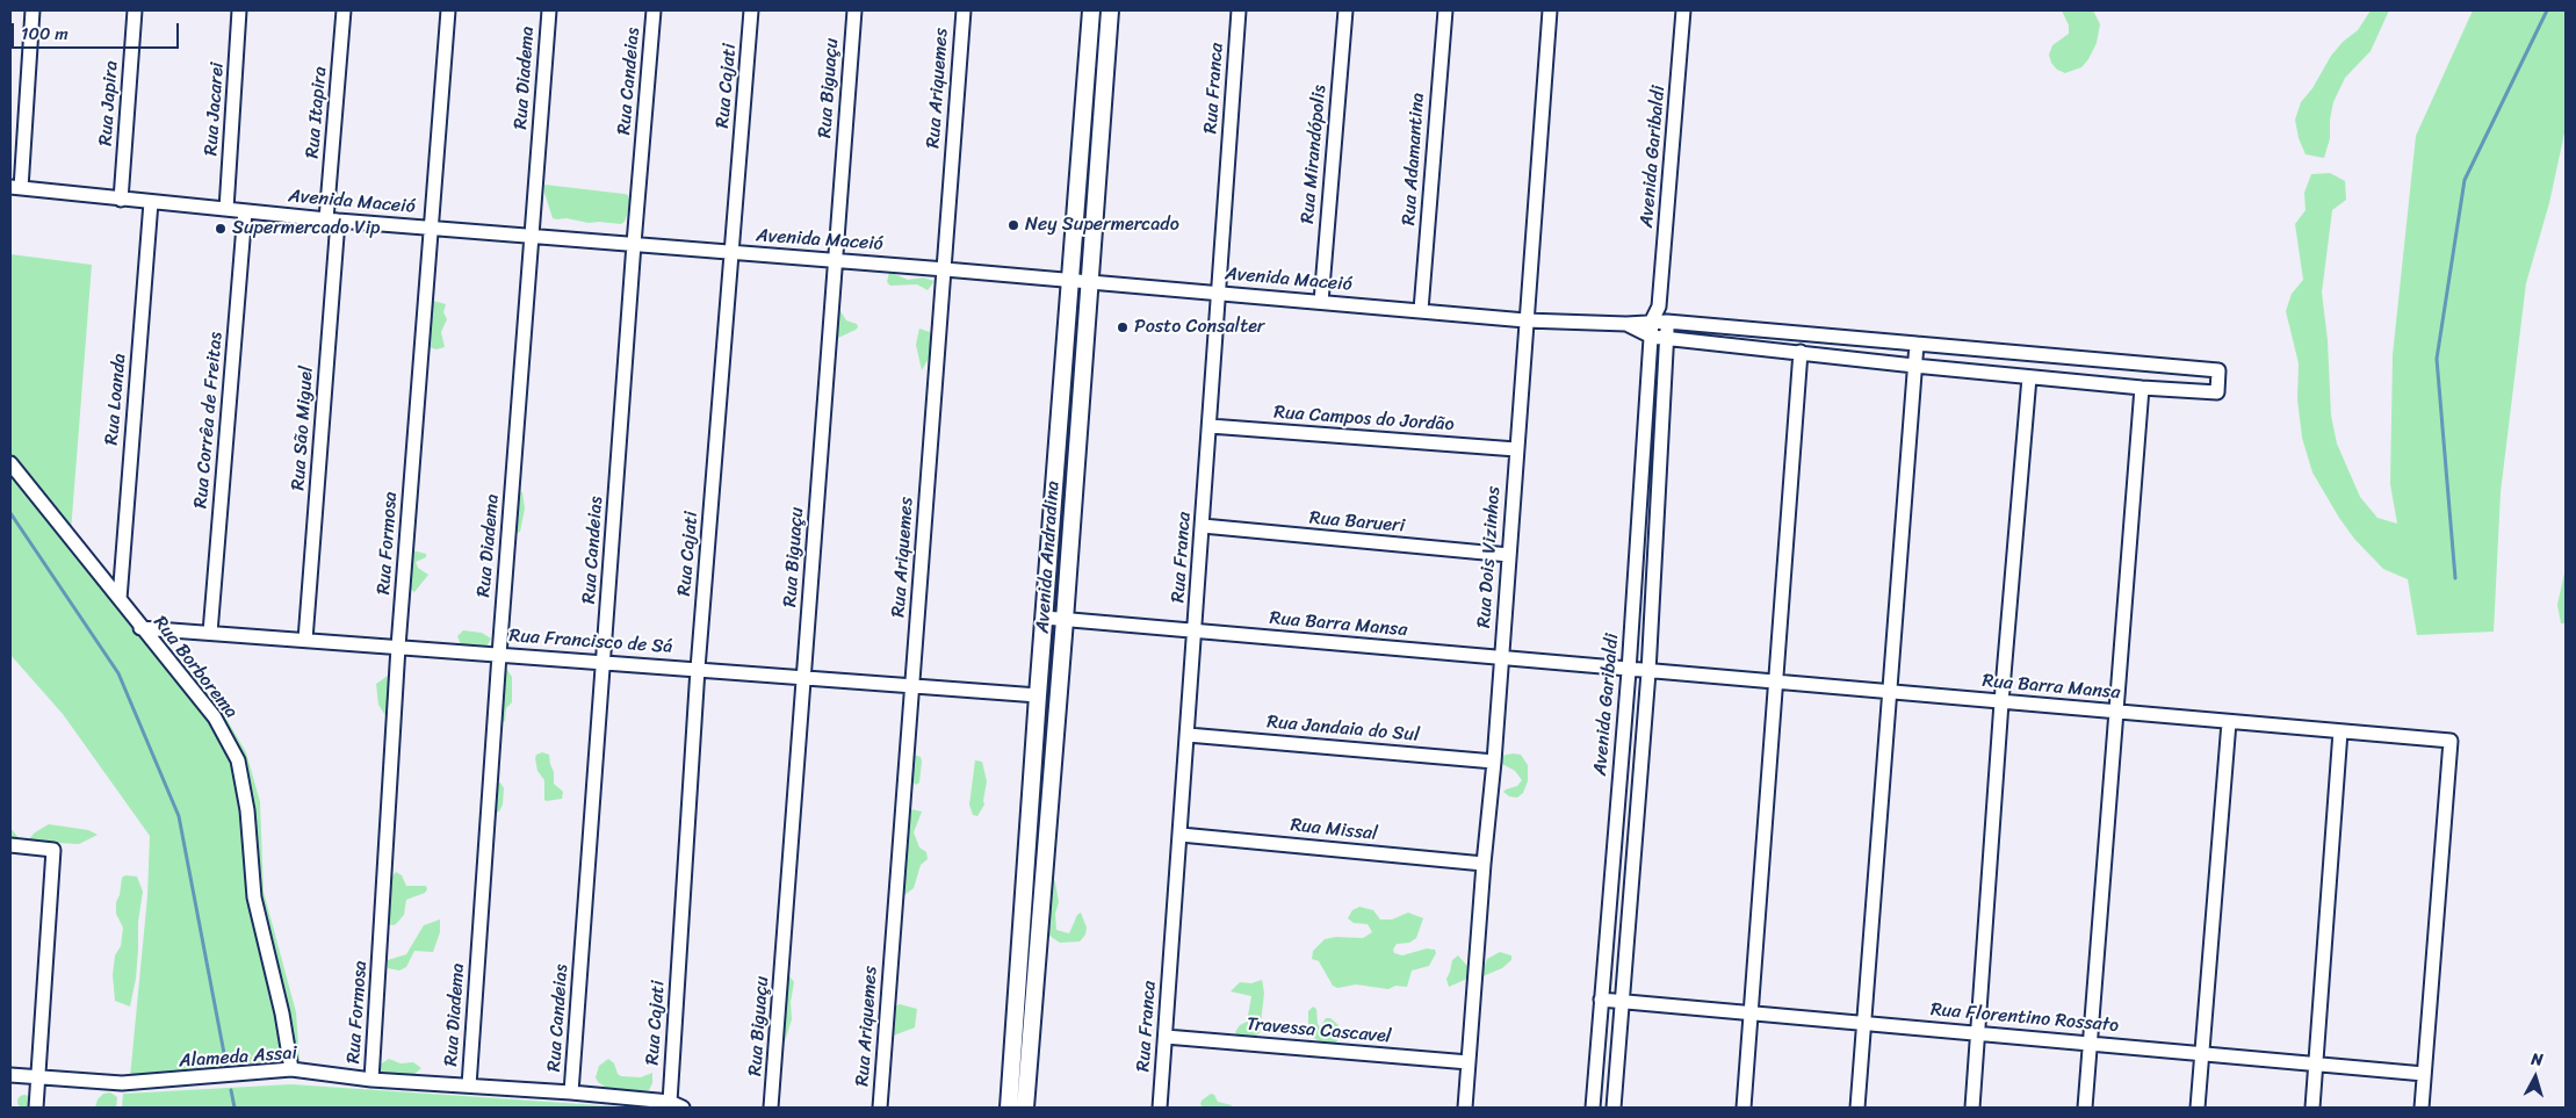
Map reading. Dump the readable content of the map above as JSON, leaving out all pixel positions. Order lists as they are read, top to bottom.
{
  "streets": {
    "main road": ["Avenida Andradina"],
    "street": [
      "Rua Diadema",
      "Rua Candeias",
      "Rua Cajati",
      "Rua Biguaçu",
      "Rua Ariquemes",
      "Rua Franca",
      "Rua Japira",
      "Rua Jacarei",
      "Rua Itapira",
      "Rua Mirandópolis",
      "Avenida Garibaldi",
      "Rua Adamantina",
      "Avenida Maceió",
      "Rua Loanda",
      "Rua Campos do Jordão",
      "Rua Corrêa de Freitas",
      "Rua São Miguel",
      "Rua Barueri",
      "Rua Formosa",
      "Rua Dois Vizinhos",
      "Rua Barra Mansa",
      "Rua Francisco de Sá",
      "Rua Borborema",
      "Rua Jandaia do Sul",
      "Rua Missal",
      "Rua Florentino Rossato",
      "Travessa Cascavel",
      "Alameda Assai"
    ]
  },
  "crossings": [
    ["Rua Diadema", "Avenida Maceió"],
    ["Rua Diadema", "Rua Francisco de Sá"],
    ["Rua Diadema", "Alameda Assai"],
    ["Rua Candeias", "Avenida Maceió"],
    ["Rua Candeias", "Rua Francisco de Sá"],
    ["Rua Candeias", "Alameda Assai"],
    ["Rua Cajati", "Avenida Maceió"],
    ["Rua Cajati", "Rua Francisco de Sá"],
    ["Rua Cajati", "Alameda Assai"],
    ["Rua Biguaçu", "Avenida Maceió"],
    ["Rua Biguaçu", "Rua Francisco de Sá"],
    ["Rua Ariquemes", "Avenida Maceió"],
    ["Rua Ariquemes", "Rua Francisco de Sá"],
    ["Rua Franca", "Avenida Maceió"],
    ["Rua Franca", "Rua Campos do Jordão"],
    ["Rua Franca", "Rua Barueri"],
    ["Rua Franca", "Rua Barra Mansa"],
    ["Rua Franca", "Rua Jandaia do Sul"],
    ["Rua Franca", "Rua Missal"],
    ["Rua Franca", "Travessa Cascavel"],
    ["Rua Japira", "Avenida Maceió"],
    ["Rua Jacarei", "Avenida Maceió"],
    ["Rua Itapira", "Avenida Maceió"],
    ["Rua Itapira", "Rua São Miguel"],
    ["Rua Mirandópolis", "Avenida Maceió"],
    ["Avenida Garibaldi", "Avenida Maceió"],
    ["Avenida Garibaldi", "Rua Barra Mansa"],
    ["Avenida Garibaldi", "Rua Florentino Rossato"],
    ["Rua Adamantina", "Avenida Maceió"],
    ["Avenida Maceió", "Rua Loanda"],
    ["Avenida Maceió", "Rua Corrêa de Freitas"],
    ["Avenida Maceió", "Rua São Miguel"],
    ["Avenida Maceió", "Rua Formosa"],
    ["Avenida Maceió", "Avenida Andradina"],
    ["Avenida Maceió", "Rua Dois Vizinhos"],
    ["Rua Loanda", "Rua Borborema"],
    ["Rua Campos do Jordão", "Rua Dois Vizinhos"],
    ["Rua Corrêa de Freitas", "Rua Francisco de Sá"],
    ["Rua São Miguel", "Rua Francisco de Sá"],
    ["Rua Barueri", "Rua Dois Vizinhos"],
    ["Rua Formosa", "Rua Francisco de Sá"],
    ["Rua Formosa", "Alameda Assai"],
    ["Avenida Andradina", "Rua Barra Mansa"],
    ["Avenida Andradina", "Rua Francisco de Sá"],
    ["Rua Dois Vizinhos", "Rua Barra Mansa"],
    ["Rua Dois Vizinhos", "Rua Jandaia do Sul"],
    ["Rua Dois Vizinhos", "Rua Missal"],
    ["Rua Dois Vizinhos", "Travessa Cascavel"],
    ["Rua Barra Mansa", "Rua Florentino Rossato"],
    ["Rua Francisco de Sá", "Rua Borborema"],
    ["Rua Borborema", "Alameda Assai"]
  ],
  "places": ["Ney Supermercado", "Supermercado Vip", "Posto Consalter"],
  "scale_bar": "100 m",
  "north": "top"
}
